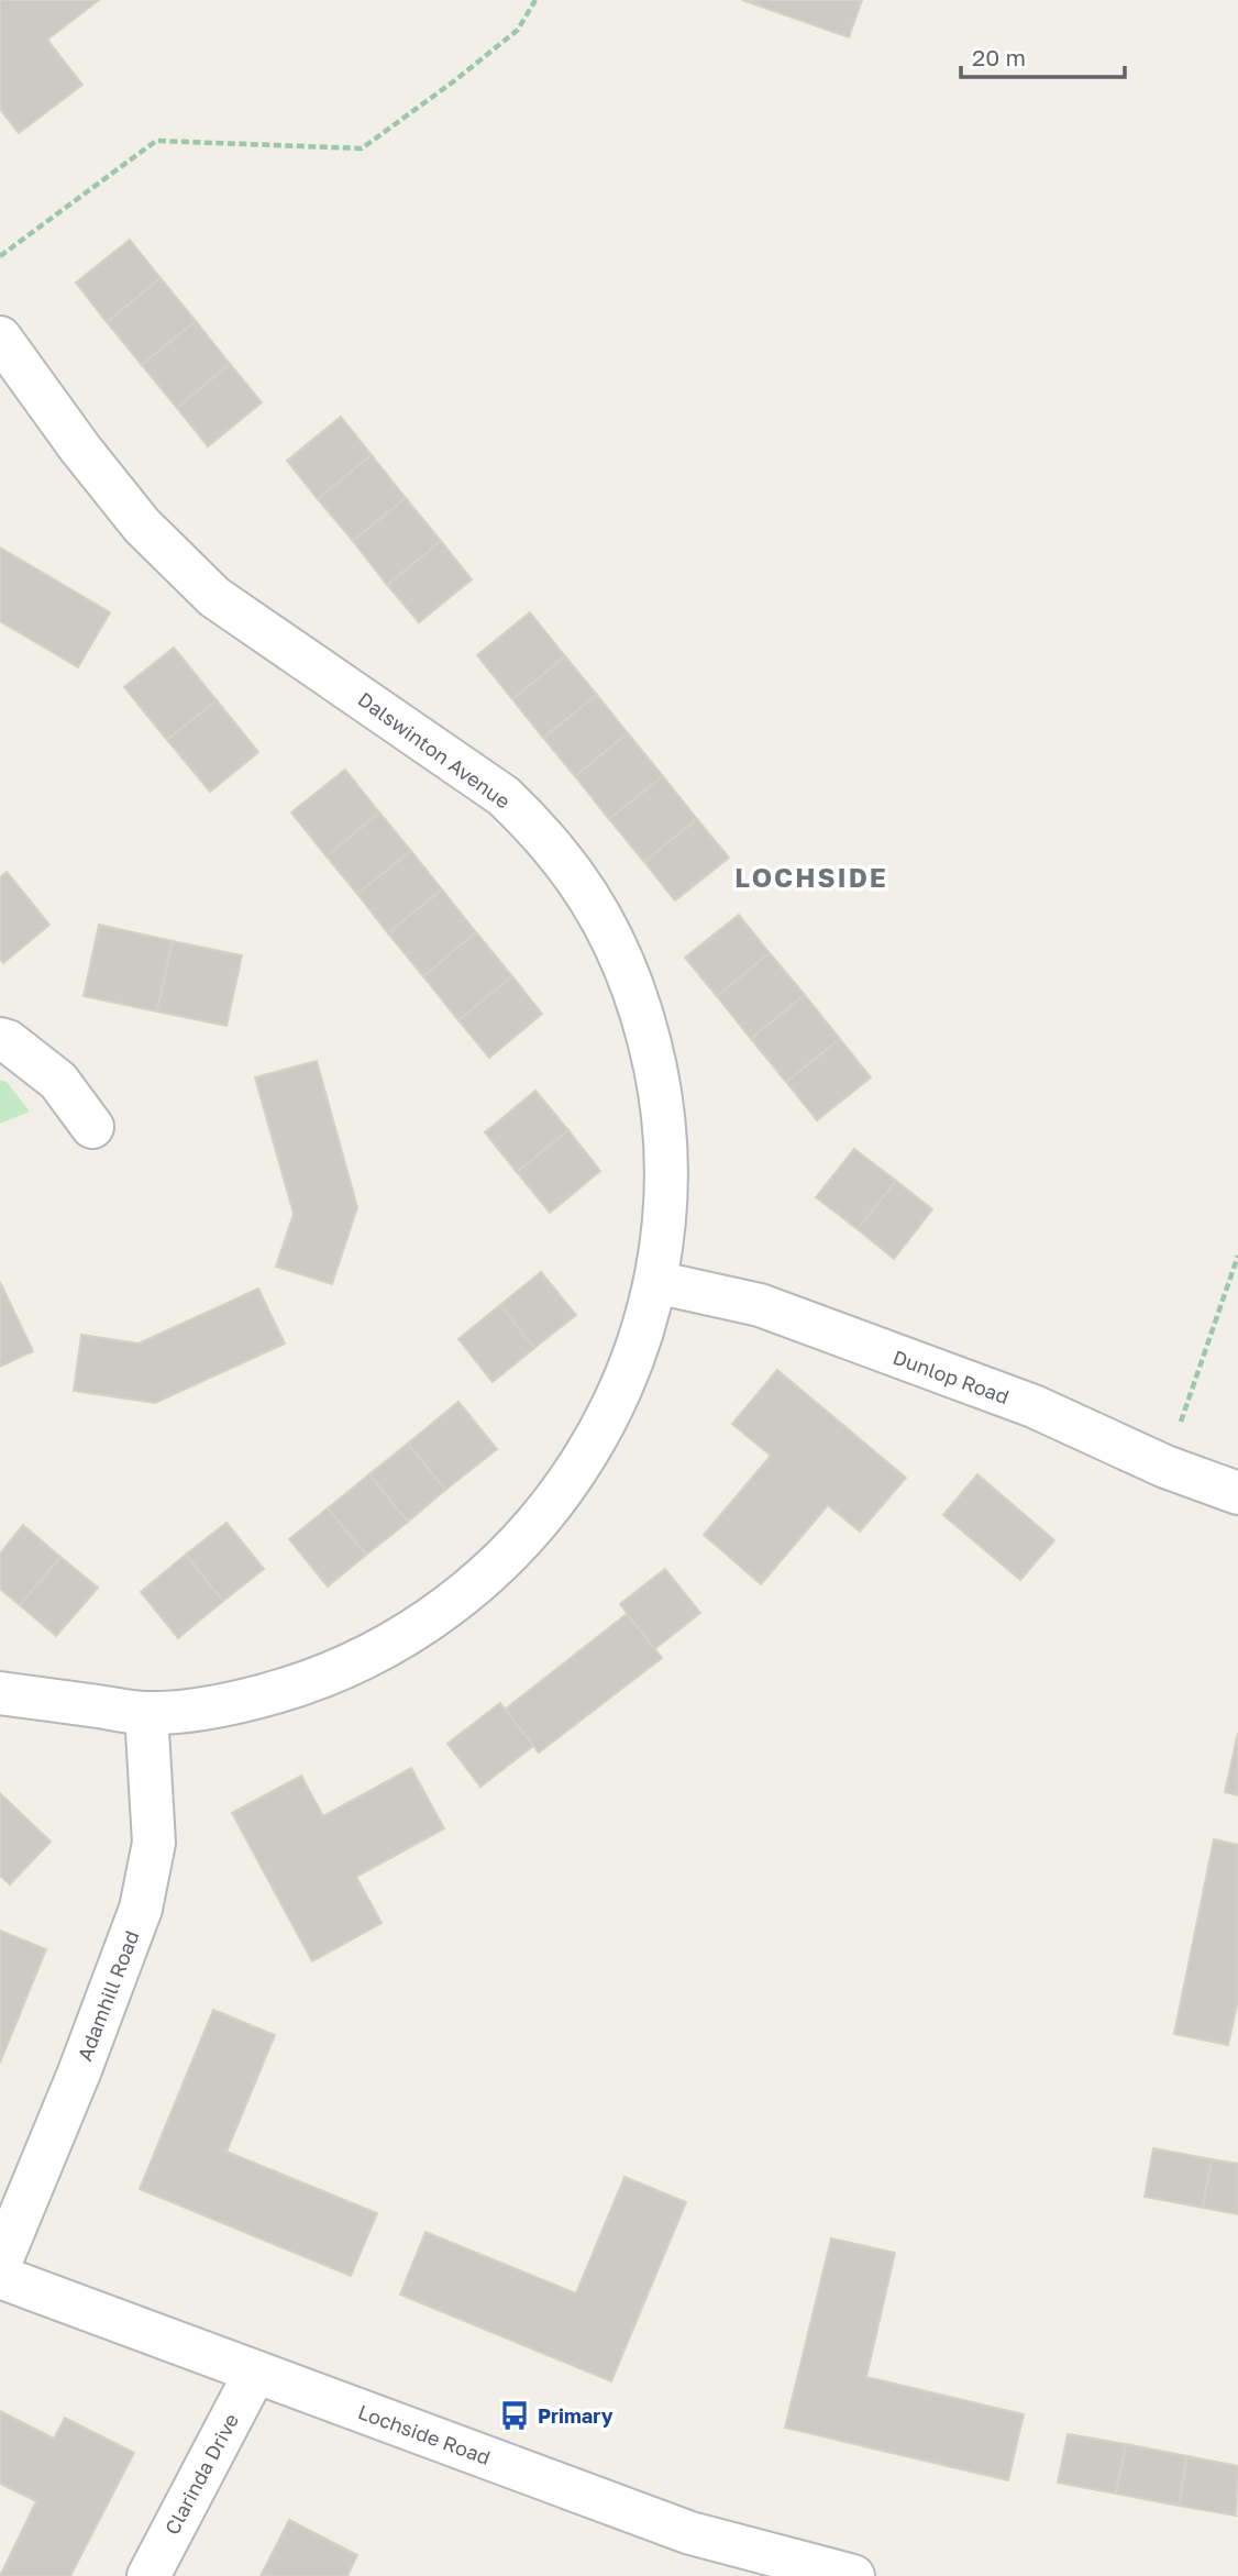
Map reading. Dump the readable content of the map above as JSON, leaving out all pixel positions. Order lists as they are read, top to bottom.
{
  "streets": {
    "street": [
      "Dalswinton Avenue",
      "Dunlop Road",
      "Adamhill Road",
      "Lochside Road",
      "Clarinda Drive"
    ]
  },
  "crossings": [
    ["Dalswinton Avenue", "Dunlop Road"],
    ["Dalswinton Avenue", "Adamhill Road"],
    ["Lochside Road", "Clarinda Drive"]
  ],
  "districts": ["LOCHSIDE"],
  "places": {
    "bus stop": ["Primary"]
  },
  "scale_bar": "20 m"
}
